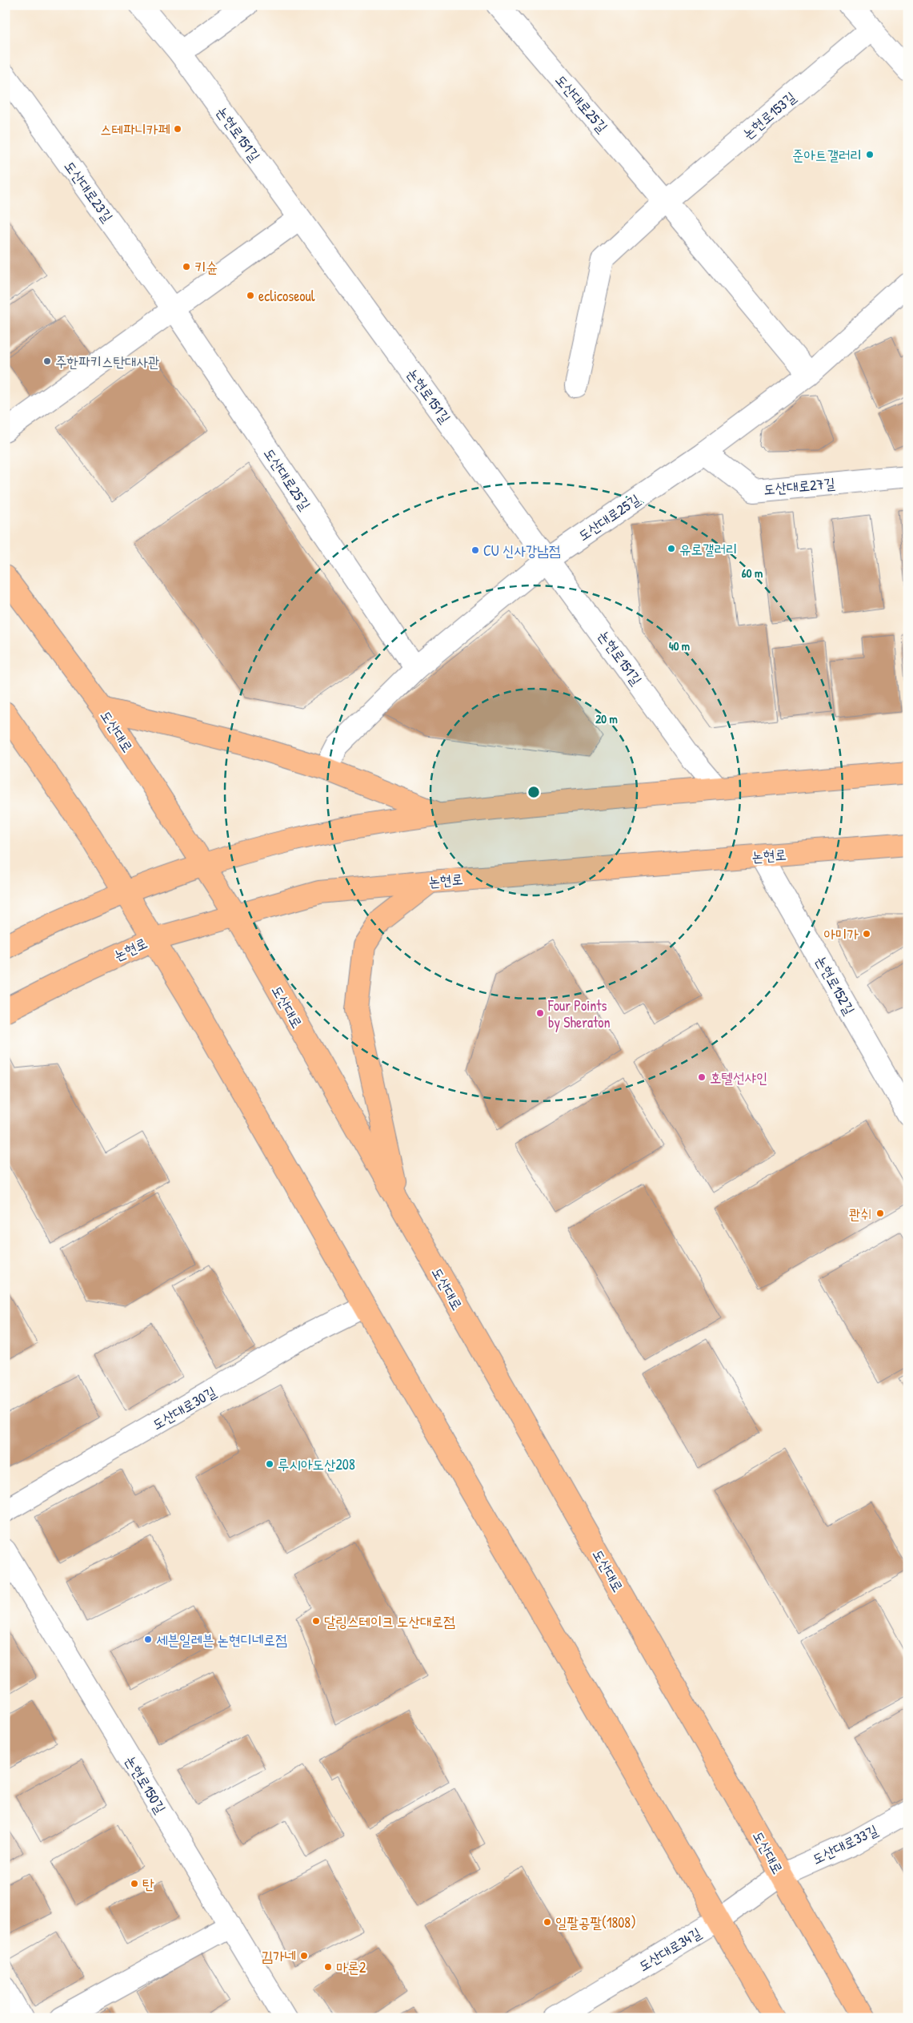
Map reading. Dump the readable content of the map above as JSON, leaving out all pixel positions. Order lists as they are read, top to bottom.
{
  "streets": {
    "main road": ["도산대로", "논현로"],
    "street": [
      "도산대로25길",
      "논현로153길",
      "논현로151길",
      "도산대로23길",
      "도산대로27길",
      "논현로152길",
      "도산대로30길",
      "논현로150길",
      "도산대로33길",
      "도산대로34길"
    ]
  },
  "crossings": [
    ["도산대로25길", "논현로153길"],
    ["도산대로25길", "논현로151길"],
    ["도산대로25길", "도산대로23길"],
    ["도산대로25길", "도산대로27길"],
    ["도산대로", "논현로"],
    ["도산대로", "도산대로33길"],
    ["도산대로", "도산대로34길"],
    ["논현로", "논현로152길"],
    ["도산대로33길", "도산대로34길"]
  ],
  "places": [
    "스테파니카페",
    "준아트갤러리",
    "키슌",
    "eclicoseoul",
    "주한파키스탄대사관",
    "유로갤러리",
    "CU 신사강남점",
    "아미가",
    "Four Points by Sheraton",
    "호텔선샤인",
    "콴쉬",
    "루시아도산208",
    "달링스테이크 도산대로점",
    "세븐일레븐 논현디네로점",
    "탄",
    "일팔공팔(1808)",
    "김가네",
    "마론2"
  ],
  "rings": ["60 m", "40 m", "20 m"]
}
